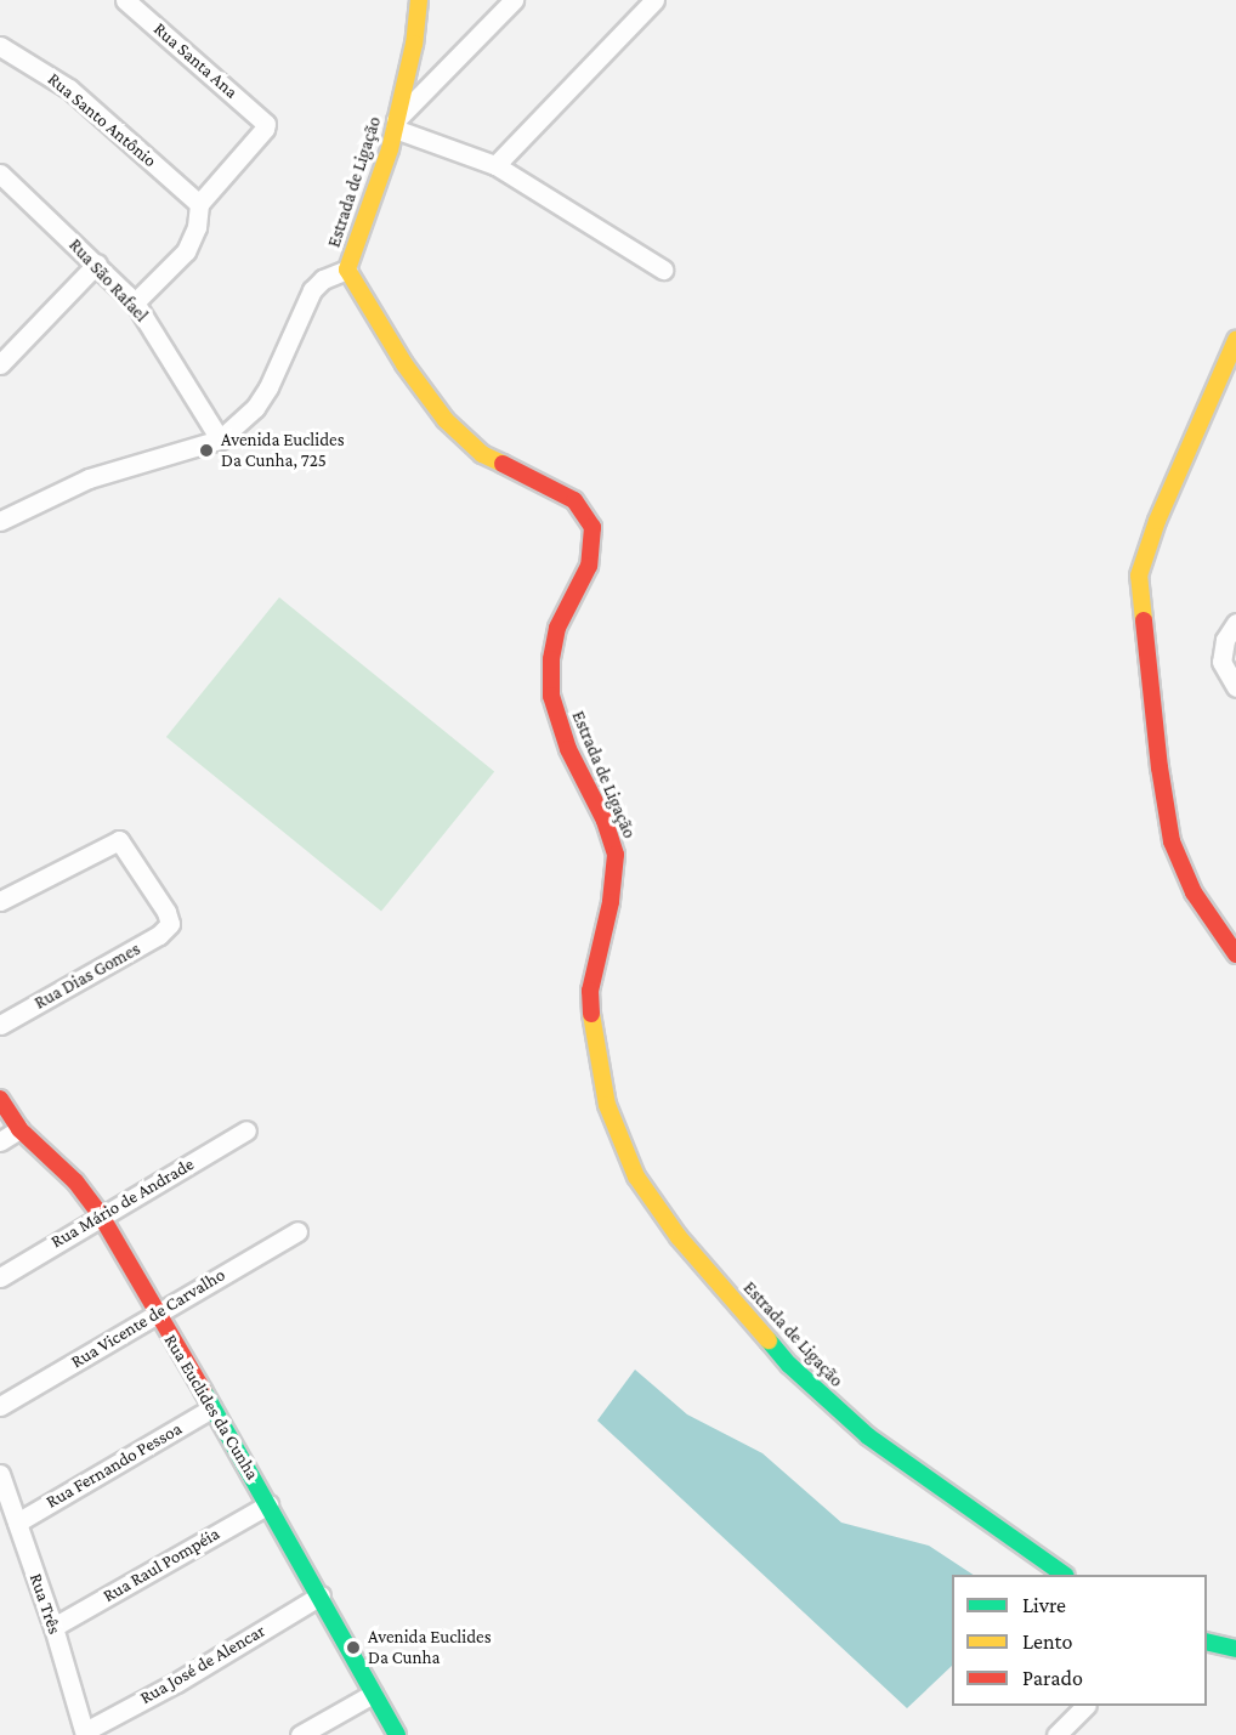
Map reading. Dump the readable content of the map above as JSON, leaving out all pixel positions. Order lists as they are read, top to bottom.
{
  "streets": {
    "main road": ["Estrada de Ligação", "Rua Euclides da Cunha"],
    "street": [
      "Rua Santa Ana",
      "Rua Santo Antônio",
      "Rua São Rafael",
      "Rua Dias Gomes",
      "Rua Mário de Andrade",
      "Rua Vicente de Carvalho",
      "Rua Fernando Pessoa",
      "Rua Raul Pompéia",
      "Rua Três",
      "Rua José de Alencar"
    ]
  },
  "crossings": [
    ["Rua Santa Ana", "Rua Santo Antônio"],
    ["Rua Mário de Andrade", "Rua Euclides da Cunha"],
    ["Rua Vicente de Carvalho", "Rua Euclides da Cunha"],
    ["Rua Euclides da Cunha", "Rua Fernando Pessoa"],
    ["Rua Euclides da Cunha", "Rua Raul Pompéia"],
    ["Rua Euclides da Cunha", "Rua José de Alencar"],
    ["Rua Fernando Pessoa", "Rua Três"],
    ["Rua Raul Pompéia", "Rua Três"],
    ["Rua Três", "Rua José de Alencar"]
  ],
  "places": ["Avenida Euclides Da Cunha, 725", "Avenida Euclides Da Cunha"],
  "legend": ["Livre", "Lento", "Parado"]
}
